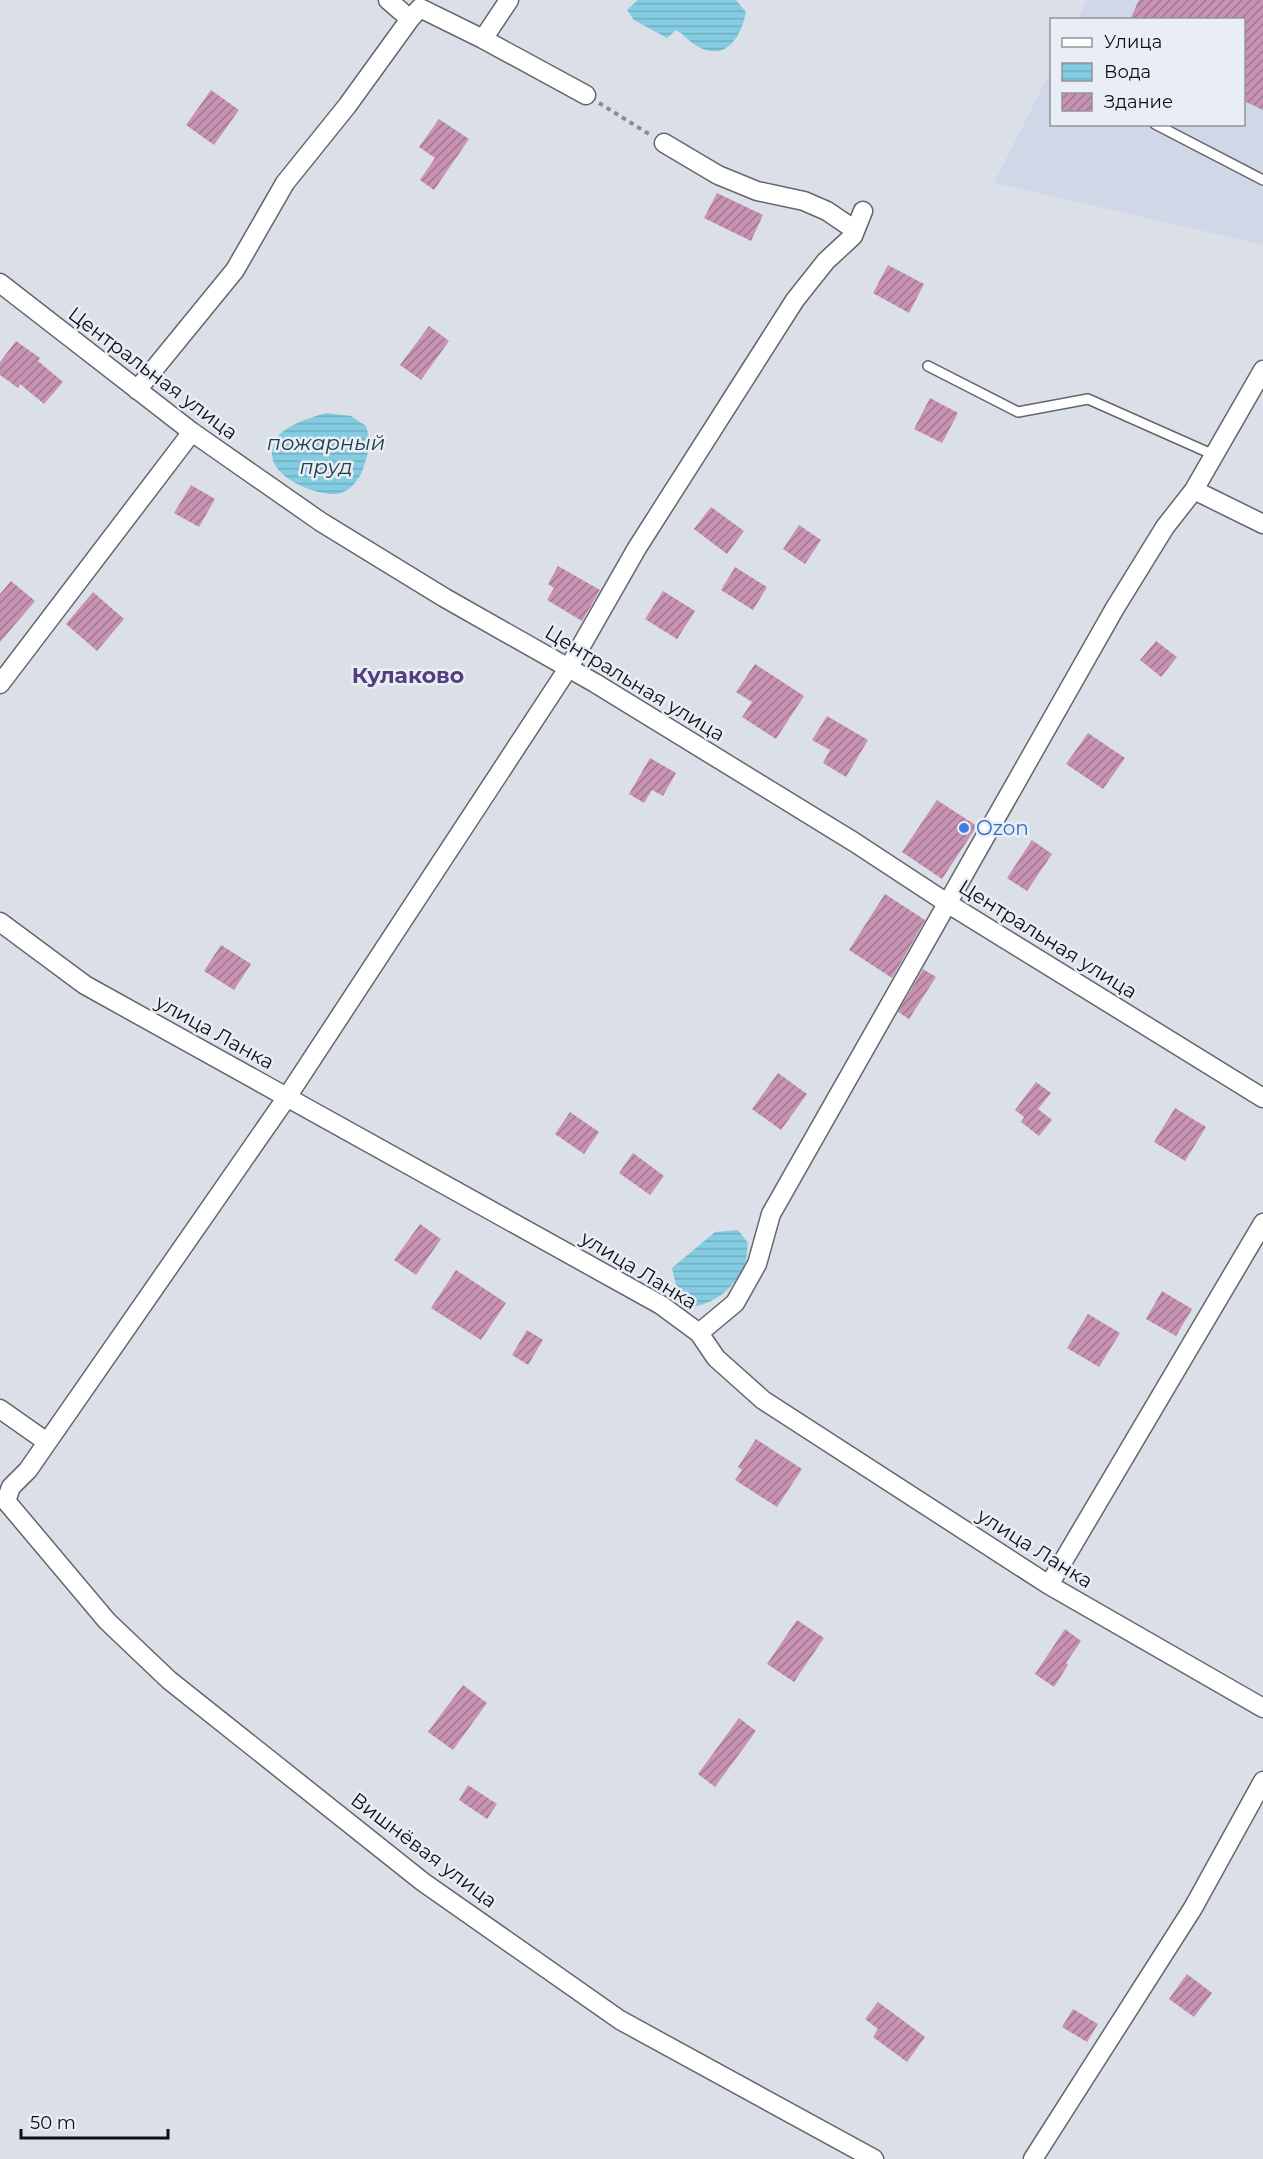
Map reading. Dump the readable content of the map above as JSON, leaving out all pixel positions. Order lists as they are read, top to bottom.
{
  "streets": {
    "street": ["Центральная улица", "улица Ланка", "Вишнёвая улица"]
  },
  "districts": ["Кулаково"],
  "water": ["пожарный пруд"],
  "places": ["Ozon"],
  "legend": ["Улица", "Вода", "Здание"],
  "scale_bar": "50 m"
}
